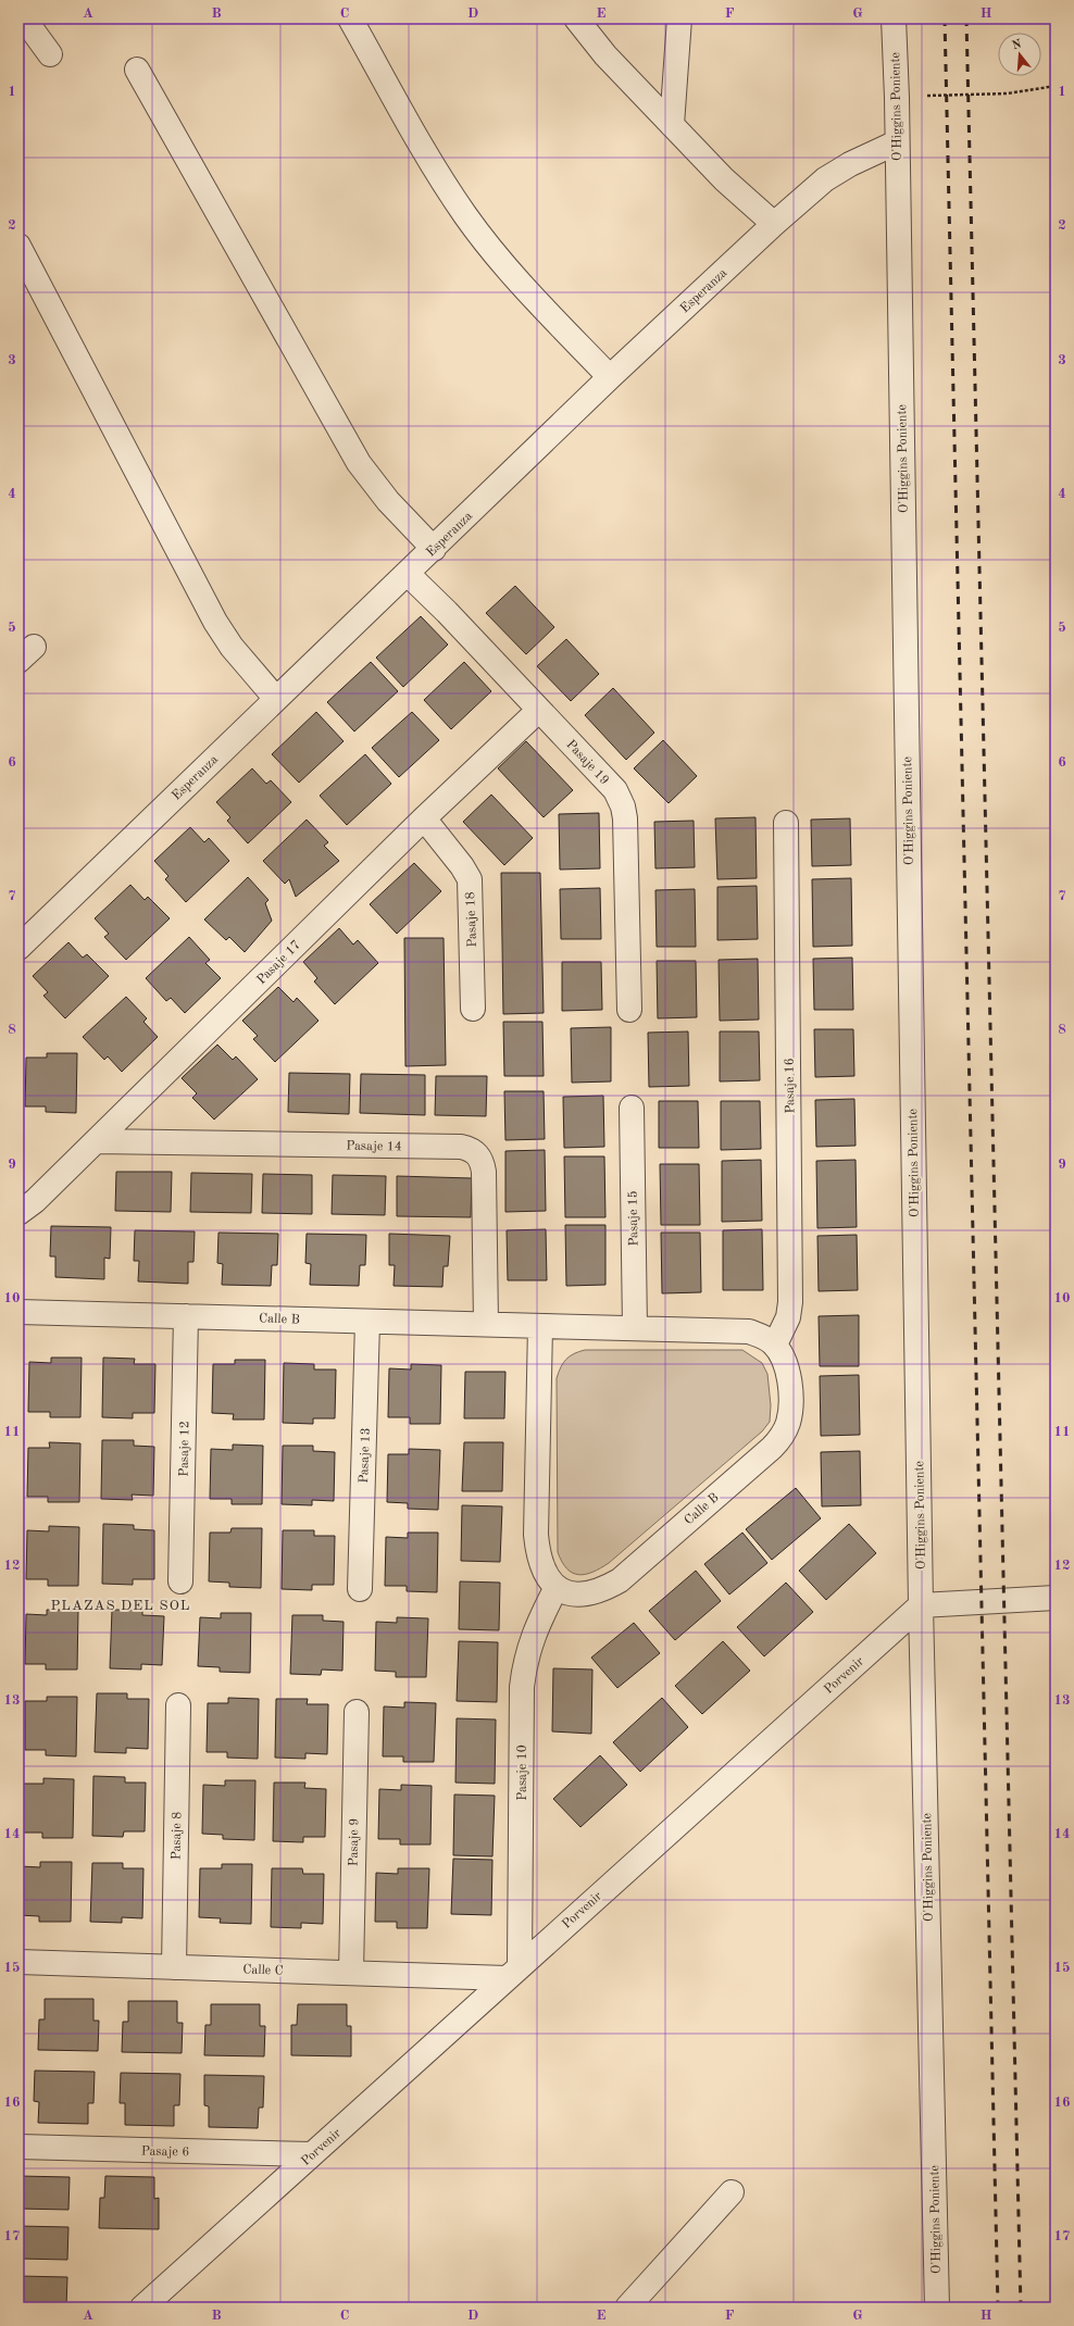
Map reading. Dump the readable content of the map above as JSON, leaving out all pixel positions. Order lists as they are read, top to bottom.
{
  "streets": {
    "street": [
      "O'Higgins Poniente",
      "Esperanza",
      "Pasaje 19",
      "Pasaje 18",
      "Pasaje 17",
      "Pasaje 16",
      "Pasaje 14",
      "Pasaje 15",
      "Calle B",
      "Pasaje 12",
      "Pasaje 13",
      "Porvenir",
      "Pasaje 10",
      "Pasaje 8",
      "Pasaje 9",
      "Calle C",
      "Pasaje 6"
    ]
  },
  "crossings": [
    ["O'Higgins Poniente", "Esperanza"],
    ["O'Higgins Poniente", "Porvenir"],
    ["Esperanza", "Pasaje 19"],
    ["Pasaje 19", "Pasaje 17"],
    ["Pasaje 18", "Pasaje 17"],
    ["Pasaje 17", "Pasaje 14"],
    ["Pasaje 16", "Calle B"],
    ["Pasaje 14", "Calle B"],
    ["Pasaje 15", "Calle B"],
    ["Calle B", "Pasaje 12"],
    ["Calle B", "Pasaje 13"],
    ["Calle B", "Pasaje 10"],
    ["Porvenir", "Pasaje 10"],
    ["Porvenir", "Calle C"],
    ["Porvenir", "Pasaje 6"],
    ["Pasaje 10", "Calle C"],
    ["Pasaje 8", "Calle C"],
    ["Pasaje 9", "Calle C"]
  ],
  "districts": ["PLAZAS DEL SOL"],
  "north": "top",
  "grid": {
    "columns": [
      "A",
      "B",
      "C",
      "D",
      "E",
      "F",
      "G",
      "H"
    ],
    "rows": [
      "1",
      "2",
      "3",
      "4",
      "5",
      "6",
      "7",
      "8",
      "9",
      "10",
      "11",
      "12",
      "13",
      "14",
      "15",
      "16",
      "17"
    ]
  }
}
